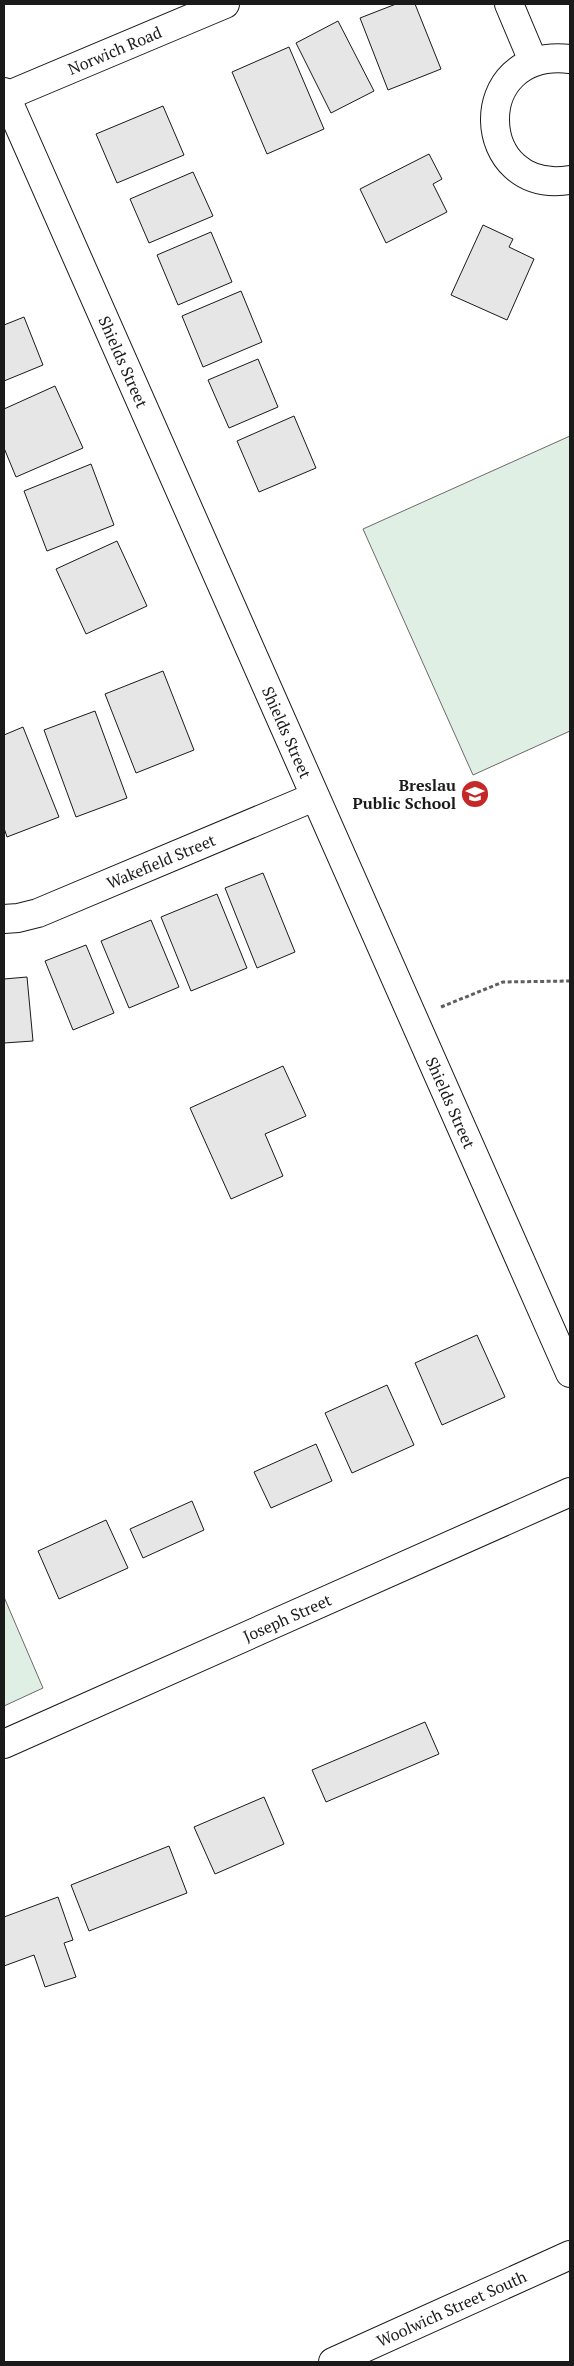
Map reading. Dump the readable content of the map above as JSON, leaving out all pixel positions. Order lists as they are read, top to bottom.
{
  "streets": {
    "street": [
      "Norwich Road",
      "Shields Street",
      "Wakefield Street",
      "Joseph Street",
      "Woolwich Street South"
    ]
  },
  "crossings": [
    ["Norwich Road", "Shields Street"],
    ["Shields Street", "Wakefield Street"]
  ],
  "places": {
    "school or university": ["Breslau Public School"]
  }
}
